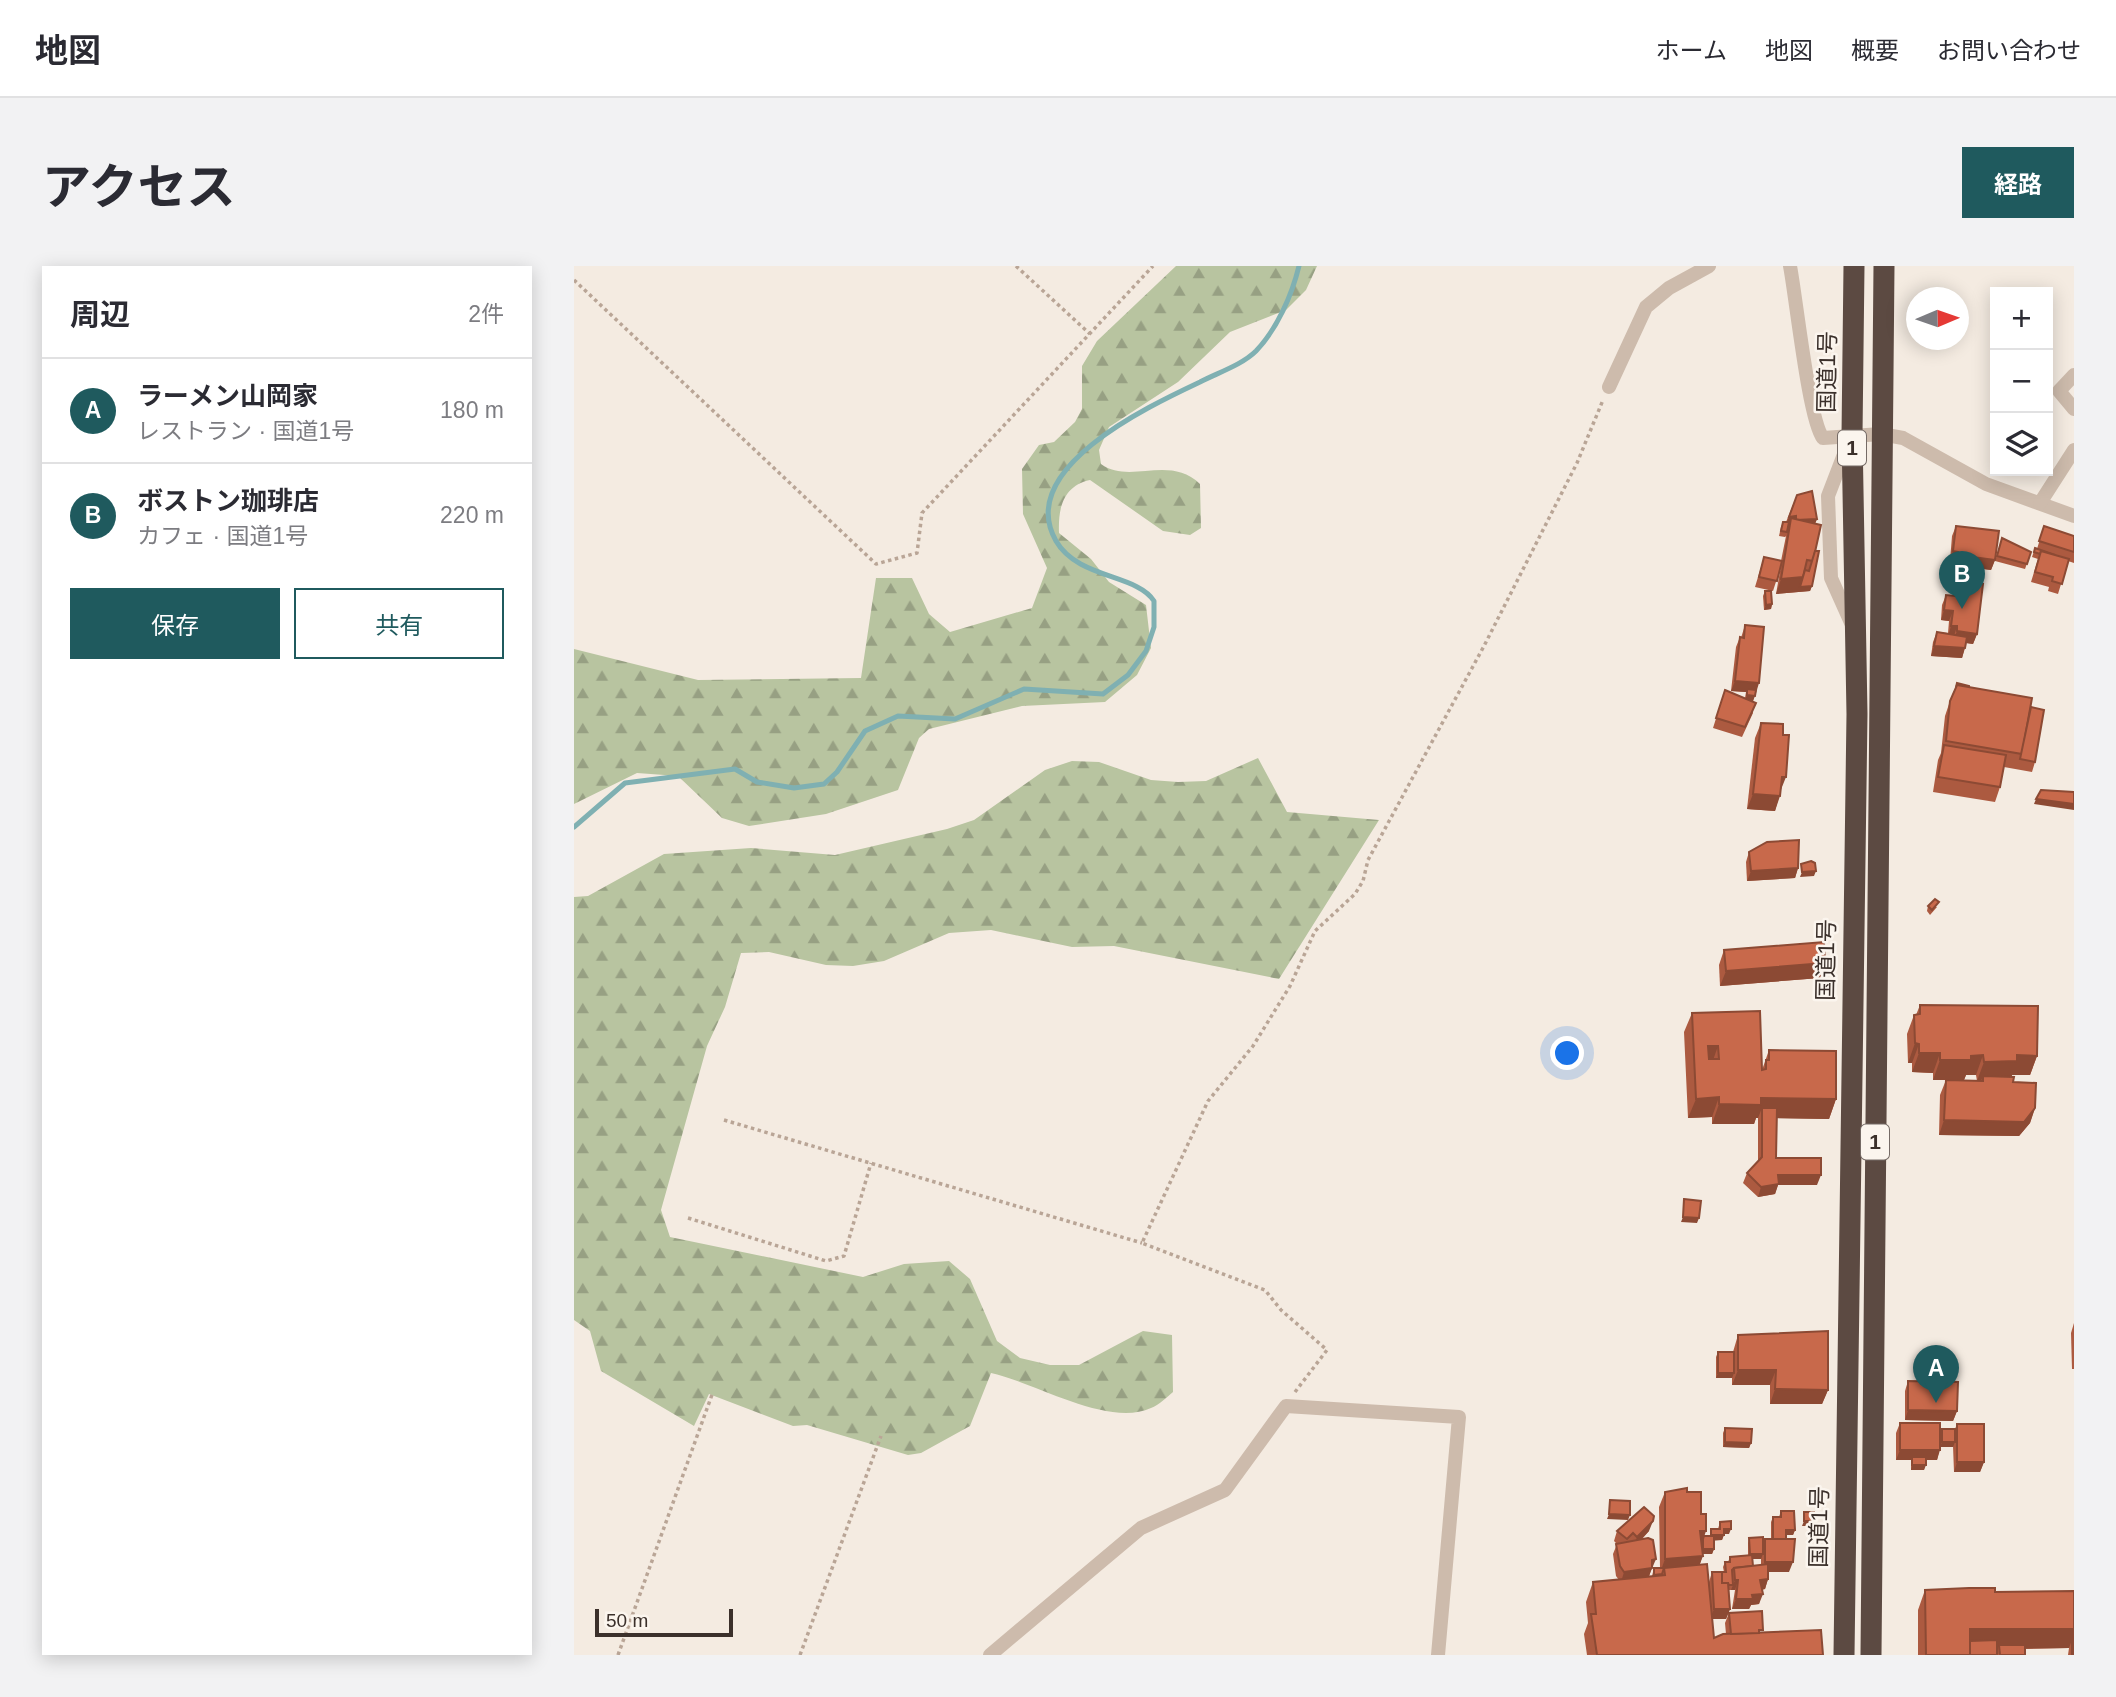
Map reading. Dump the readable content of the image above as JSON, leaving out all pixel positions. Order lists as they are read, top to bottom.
{
  "streets": {
    "highway": ["国道1号", "1"]
  },
  "scale_bar": "50 m",
  "north": "right",
  "page": {
    "header": "地図",
    "nav": [
      "ホーム",
      "地図",
      "概要",
      "お問い合わせ"
    ],
    "title": "アクセス",
    "buttons": [
      "経路",
      ["保存", "共有"]
    ],
    "heading": ["周辺", "2件"],
    "map_buttons": ["+", "−"],
    "list": [
      {
        "mark": "A",
        "name": "ラーメン山岡家",
        "note": "レストラン · 国道1号",
        "value": "180 m"
      },
      {
        "mark": "B",
        "name": "ボストン珈琲店",
        "note": "カフェ · 国道1号",
        "value": "220 m"
      }
    ],
    "pins": ["B", "A"],
    "scale": "50 m"
  }
}
